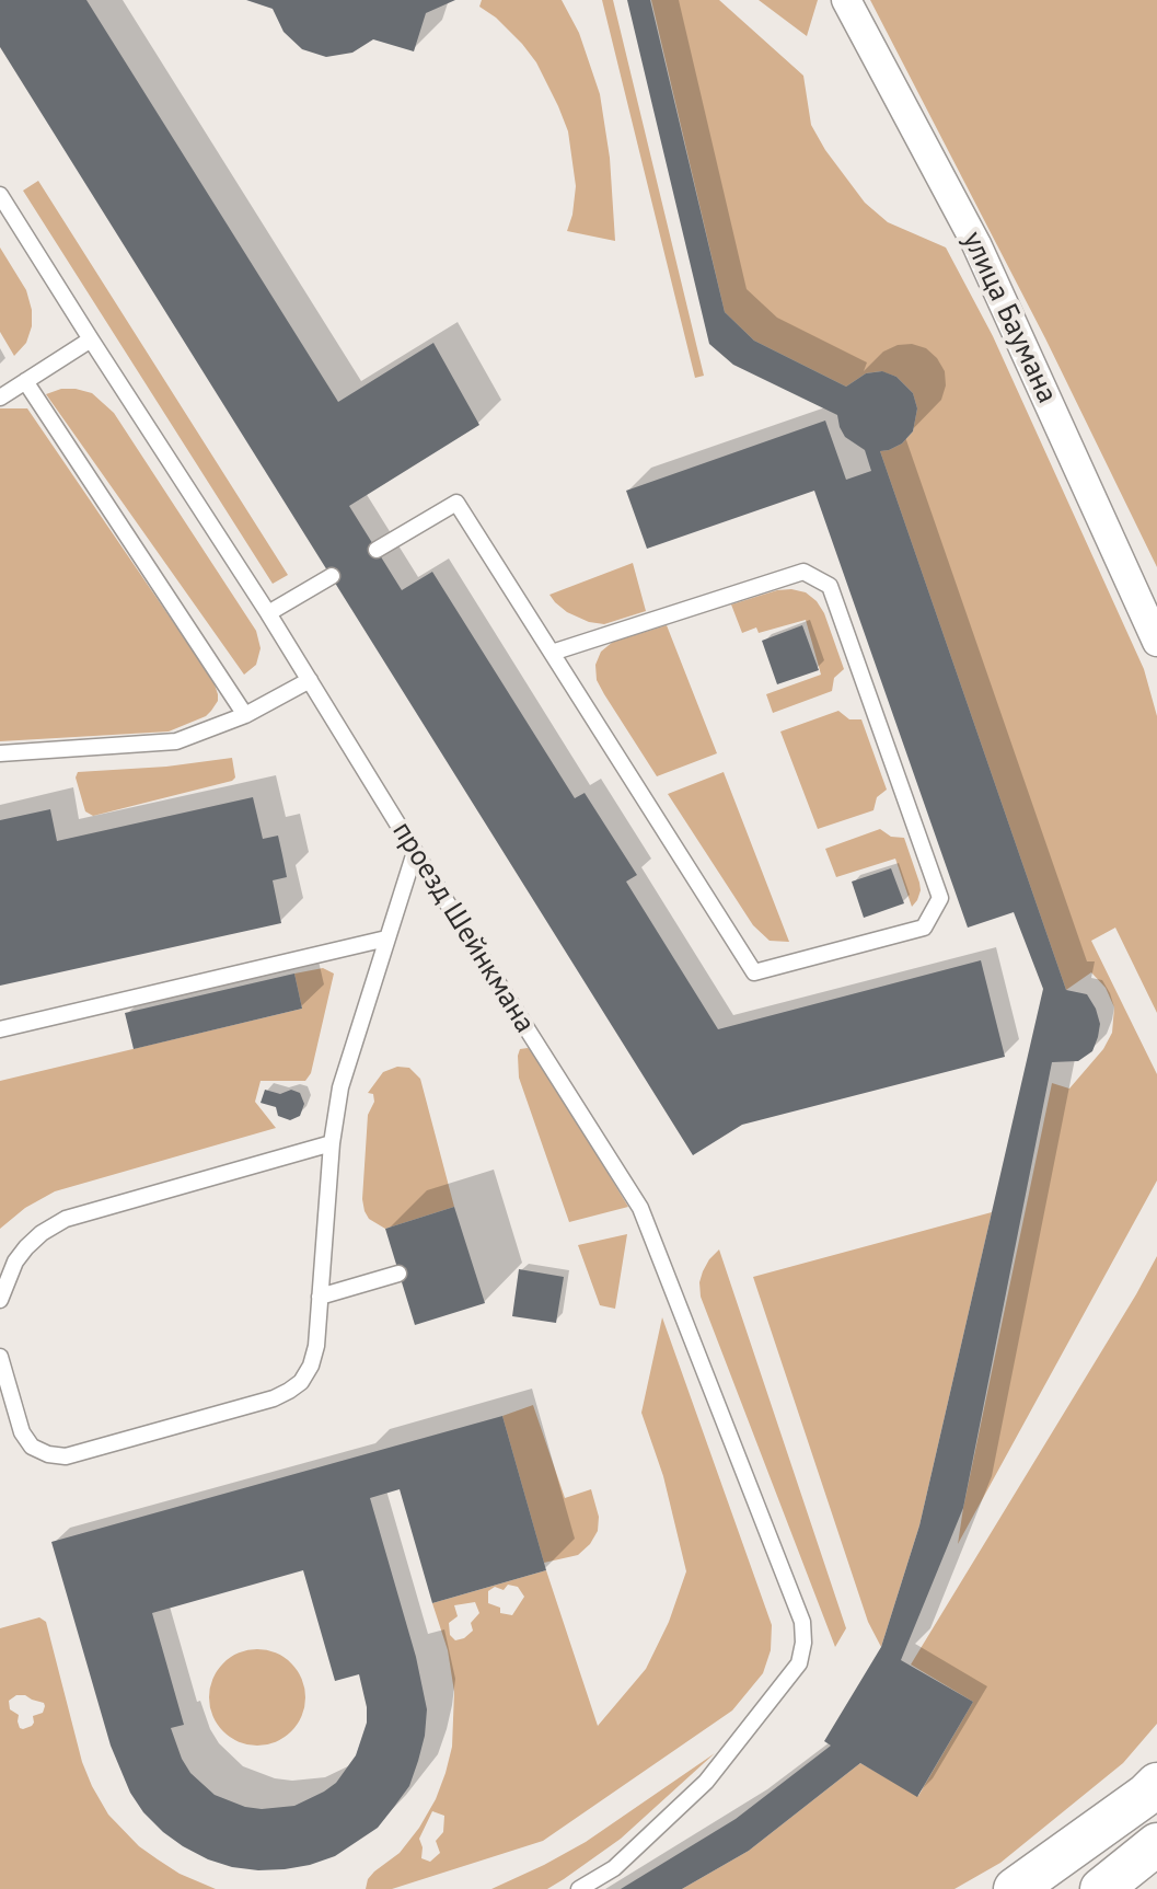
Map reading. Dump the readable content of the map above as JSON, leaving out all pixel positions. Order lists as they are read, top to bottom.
{
  "streets": {
    "street": ["улица Баумана"],
    "lane": ["проезд Шейнкмана"]
  }
}
